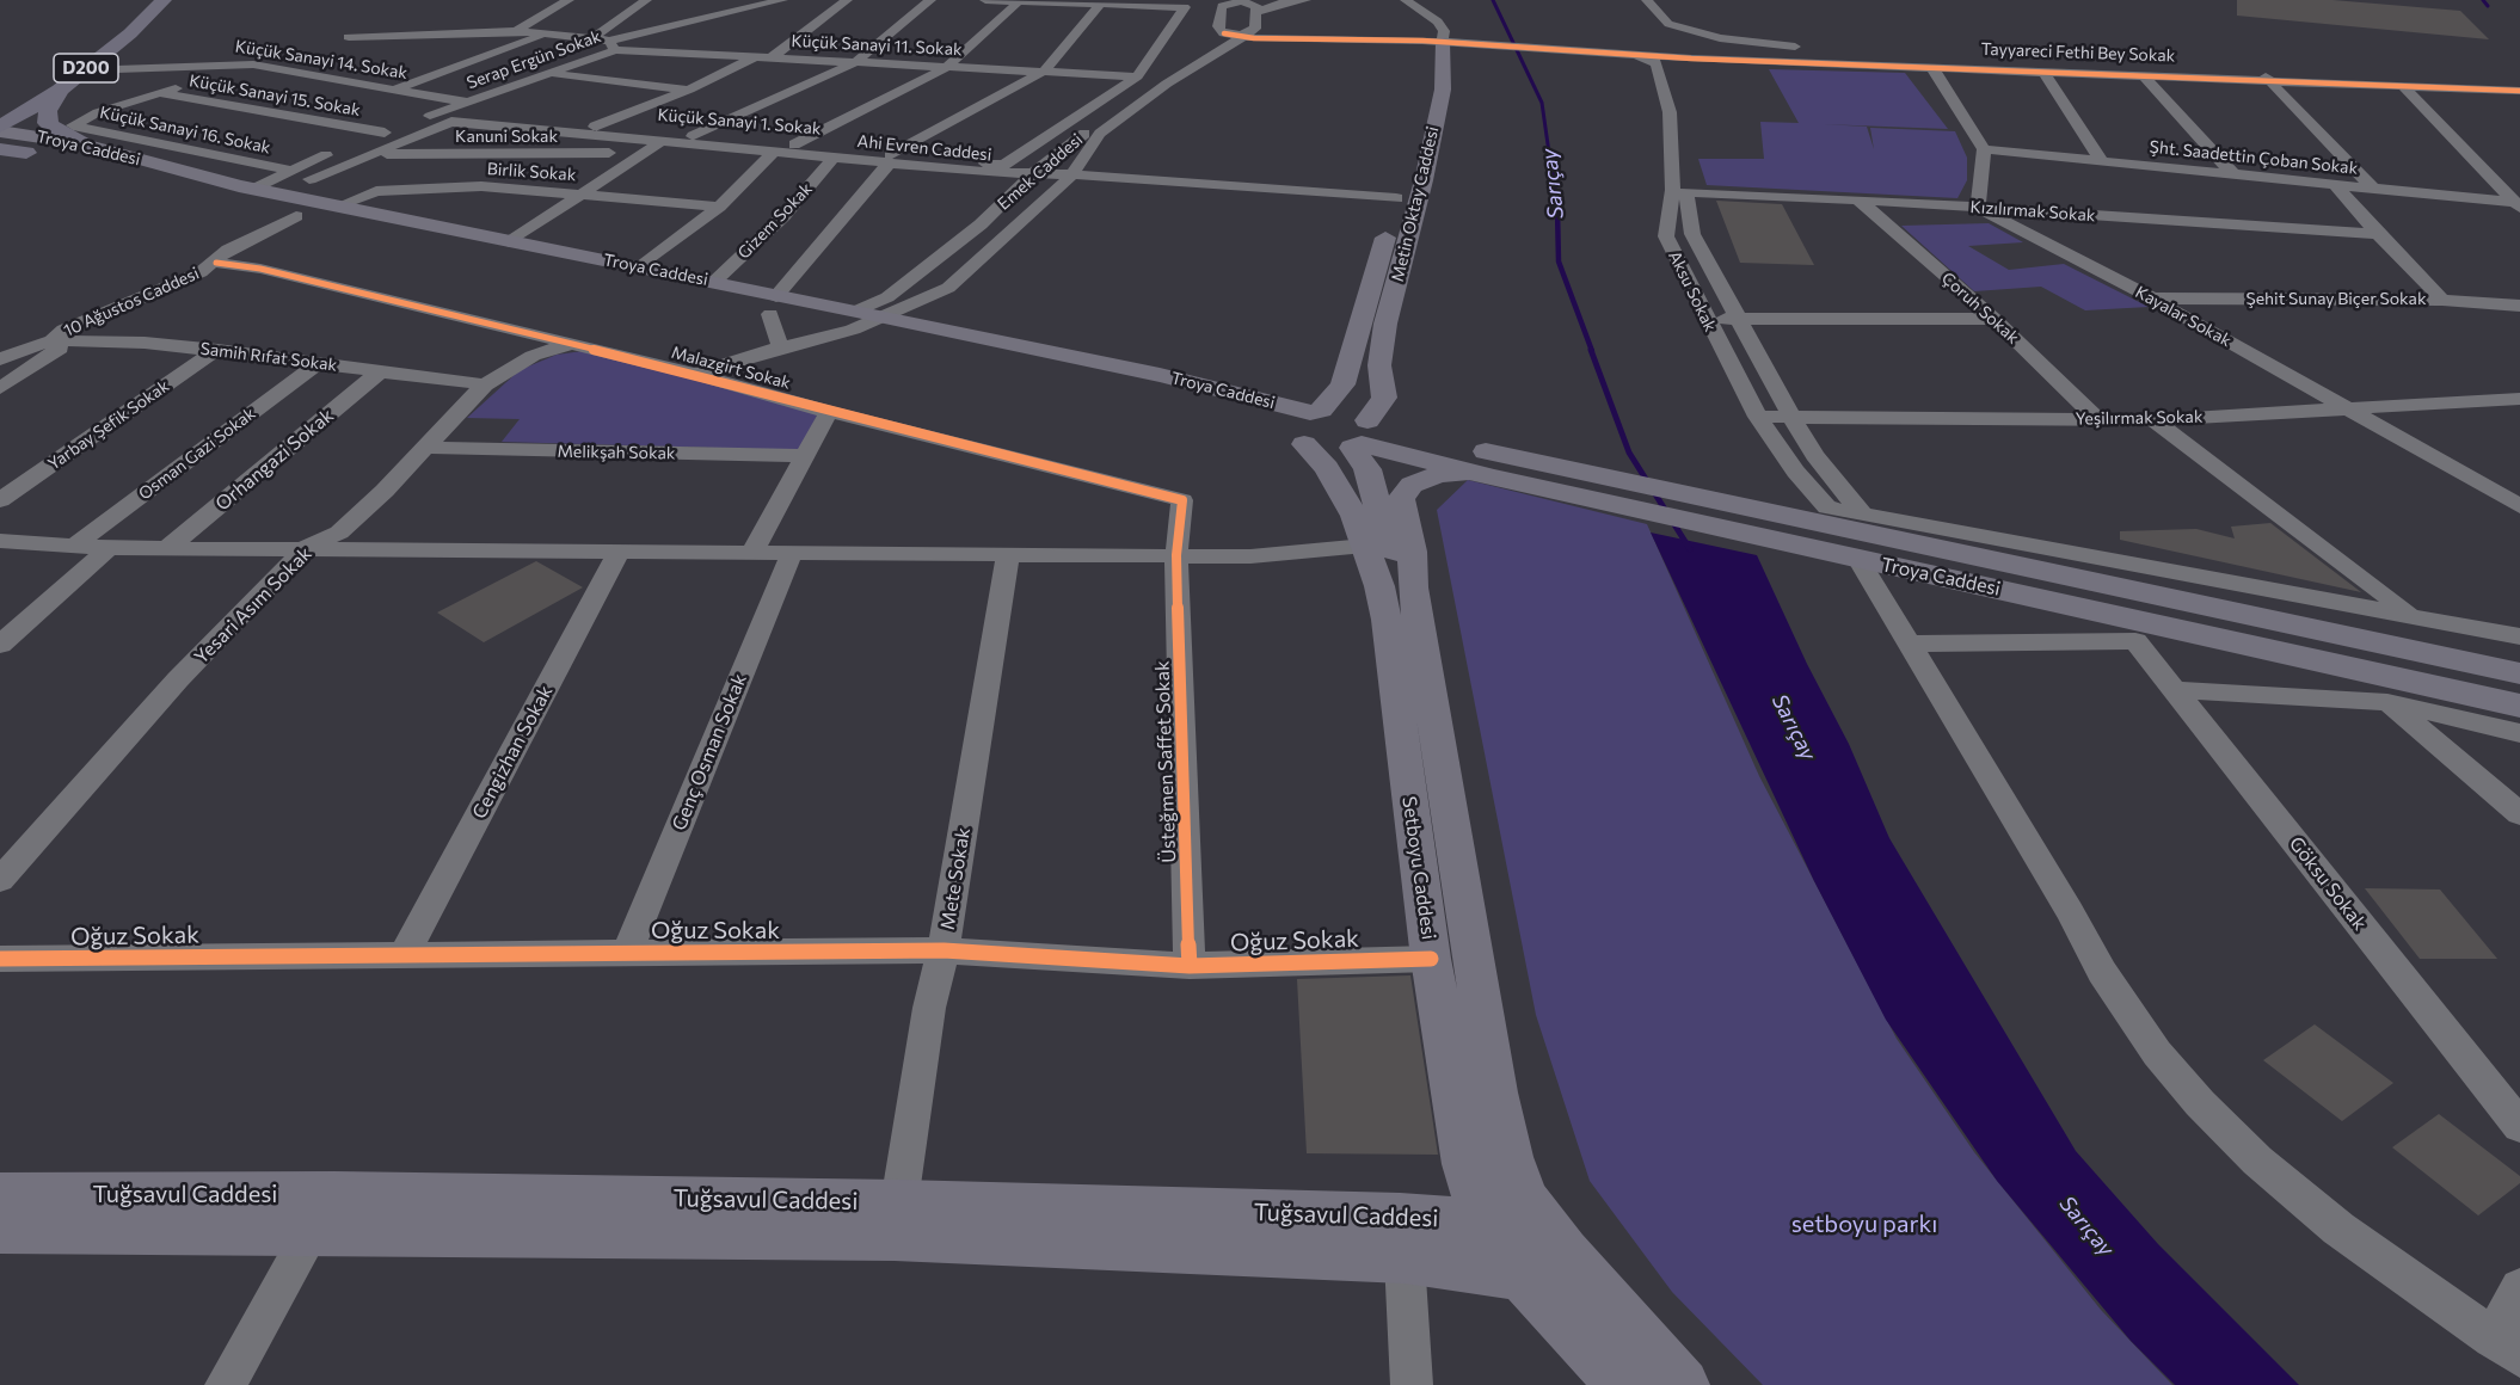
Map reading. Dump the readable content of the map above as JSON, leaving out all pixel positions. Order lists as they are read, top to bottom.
{
  "streets": {
    "highway": ["D200"],
    "main road": [
      "Troya Caddesi",
      "Metin Oktay Caddesi",
      "Setboyu Caddesi",
      "Tuğsavul Caddesi"
    ],
    "street": [
      "Küçük Sanayi 11. Sokak",
      "Tayyareci Fethi Bey Sokak",
      "Küçük Sanayi 14. Sokak",
      "Serap Ergün Sokak",
      "Küçük Sanayi 15. Sokak",
      "Küçük Sanayi 1. Sokak",
      "Küçük Sanayi 16. Sokak",
      "Kanuni Sokak",
      "Ahi Evren Caddesi",
      "Şht. Saadettin Çoban Sokak",
      "Birlik Sokak",
      "Emek Caddesi",
      "Kızılırmak Sokak",
      "Gizem Sokak",
      "Aksu Sokak",
      "Şehit Sunay Biçer Sokak",
      "10 Ağustos Caddesi",
      "Çoruh Sokak",
      "Kayalar Sokak",
      "Samih Rıfat Sokak",
      "Malazgirt Sokak",
      "Yeşilırmak Sokak",
      "Yarbay Şefik Sokak",
      "Melikşah Sokak",
      "Osman Gazi Sokak",
      "Orhangazi Sokak",
      "Yesari Asım Sokak",
      "Cengizhan Sokak",
      "Genç Osman Sokak",
      "Üsteğmen Saffet Sokak",
      "Mete Sokak",
      "Göksu Sokak",
      "Oğuz Sokak"
    ]
  },
  "crossings": [
    ["Küçük Sanayi 11. Sokak", "Serap Ergün Sokak"],
    ["Küçük Sanayi 11. Sokak", "Küçük Sanayi 1. Sokak"],
    ["Tayyareci Fethi Bey Sokak", "Aksu Sokak"],
    ["Küçük Sanayi 14. Sokak", "Serap Ergün Sokak"],
    ["Küçük Sanayi 14. Sokak", "D200"],
    ["Serap Ergün Sokak", "Küçük Sanayi 15. Sokak"],
    ["Serap Ergün Sokak", "Küçük Sanayi 1. Sokak"],
    ["Serap Ergün Sokak", "Ahi Evren Caddesi"],
    ["D200", "Troya Caddesi"],
    ["Küçük Sanayi 1. Sokak", "Ahi Evren Caddesi"],
    ["Küçük Sanayi 16. Sokak", "Troya Caddesi"],
    ["Troya Caddesi", "Birlik Sokak"],
    ["Troya Caddesi", "Emek Caddesi"],
    ["Troya Caddesi", "Metin Oktay Caddesi"],
    ["Troya Caddesi", "Gizem Sokak"],
    ["Troya Caddesi", "Aksu Sokak"],
    ["Troya Caddesi", "10 Ağustos Caddesi"],
    ["Troya Caddesi", "Setboyu Caddesi"],
    ["Ahi Evren Caddesi", "Emek Caddesi"],
    ["Ahi Evren Caddesi", "Metin Oktay Caddesi"],
    ["Ahi Evren Caddesi", "Gizem Sokak"],
    ["Metin Oktay Caddesi", "Setboyu Caddesi"],
    ["Kızılırmak Sokak", "Aksu Sokak"],
    ["Kızılırmak Sokak", "Çoruh Sokak"],
    ["Kızılırmak Sokak", "Kayalar Sokak"],
    ["Aksu Sokak", "Yeşilırmak Sokak"],
    ["Aksu Sokak", "Göksu Sokak"],
    ["Şehit Sunay Biçer Sokak", "Kayalar Sokak"],
    ["10 Ağustos Caddesi", "Samih Rıfat Sokak"],
    ["10 Ağustos Caddesi", "Malazgirt Sokak"],
    ["Çoruh Sokak", "Yeşilırmak Sokak"],
    ["Kayalar Sokak", "Yeşilırmak Sokak"],
    ["Samih Rıfat Sokak", "Yarbay Şefik Sokak"],
    ["Samih Rıfat Sokak", "Osman Gazi Sokak"],
    ["Samih Rıfat Sokak", "Orhangazi Sokak"],
    ["Samih Rıfat Sokak", "Yesari Asım Sokak"],
    ["Malazgirt Sokak", "Yesari Asım Sokak"],
    ["Malazgirt Sokak", "Üsteğmen Saffet Sokak"],
    ["Melikşah Sokak", "Yesari Asım Sokak"],
    ["Cengizhan Sokak", "Oğuz Sokak"],
    ["Genç Osman Sokak", "Oğuz Sokak"],
    ["Üsteğmen Saffet Sokak", "Oğuz Sokak"],
    ["Setboyu Caddesi", "Oğuz Sokak"],
    ["Setboyu Caddesi", "Tuğsavul Caddesi"],
    ["Mete Sokak", "Oğuz Sokak"],
    ["Mete Sokak", "Tuğsavul Caddesi"]
  ],
  "water": ["Sarıçay"],
  "parks": ["setboyu parkı"]
}
